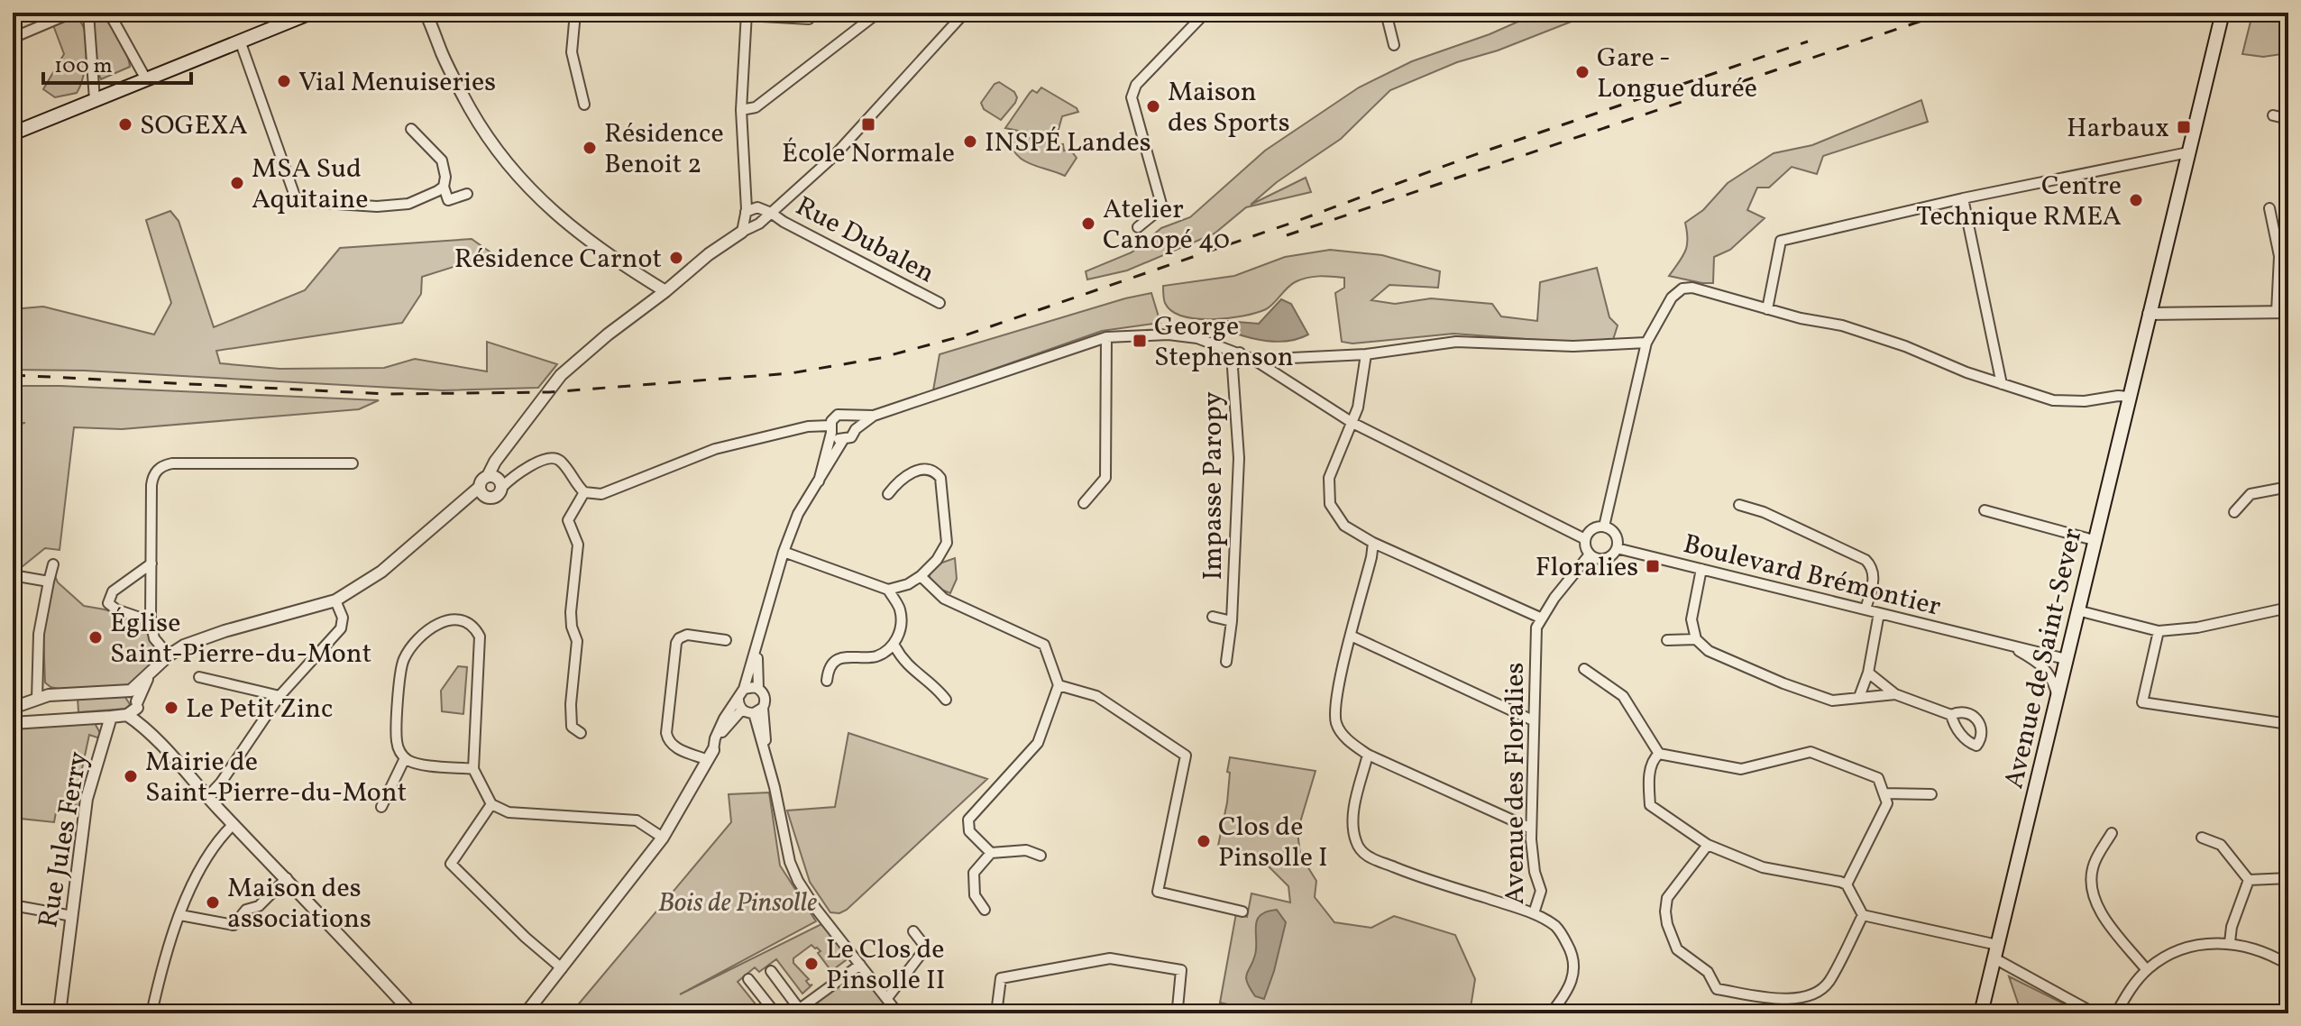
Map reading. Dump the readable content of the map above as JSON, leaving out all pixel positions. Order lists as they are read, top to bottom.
{
  "streets": {
    "main road": ["Avenue de Saint-Sever"],
    "street": [
      "Rue Dubalen",
      "Impasse Paropy",
      "Boulevard Brémontier",
      "Avenue des Floralies",
      "Rue Jules Ferry"
    ]
  },
  "crossings": [
    ["Boulevard Brémontier", "Avenue de Saint-Sever"],
    ["Boulevard Brémontier", "Avenue des Floralies"]
  ],
  "parks": ["Bois de Pinsolle"],
  "places": {
    "other": [
      "Gare - Longue durée",
      "Vial Menuiseries",
      "Maison des Sports",
      "SOGEXA",
      "INSPÉ Landes",
      "Résidence Benoit 2",
      "MSA Sud Aquitaine",
      "Centre Technique RMEA",
      "Atelier Canopé 40",
      "Résidence Carnot",
      "Église Saint-Pierre-du-Mont",
      "Le Petit Zinc",
      "Mairie de Saint-Pierre-du-Mont",
      "Clos de Pinsolle I",
      "Maison des associations",
      "Le Clos de Pinsolle II"
    ],
    "transit": [
      "École Normale",
      "Harbaux",
      "George Stephenson",
      "Floralies"
    ]
  },
  "scale_bar": "100 m"
}
